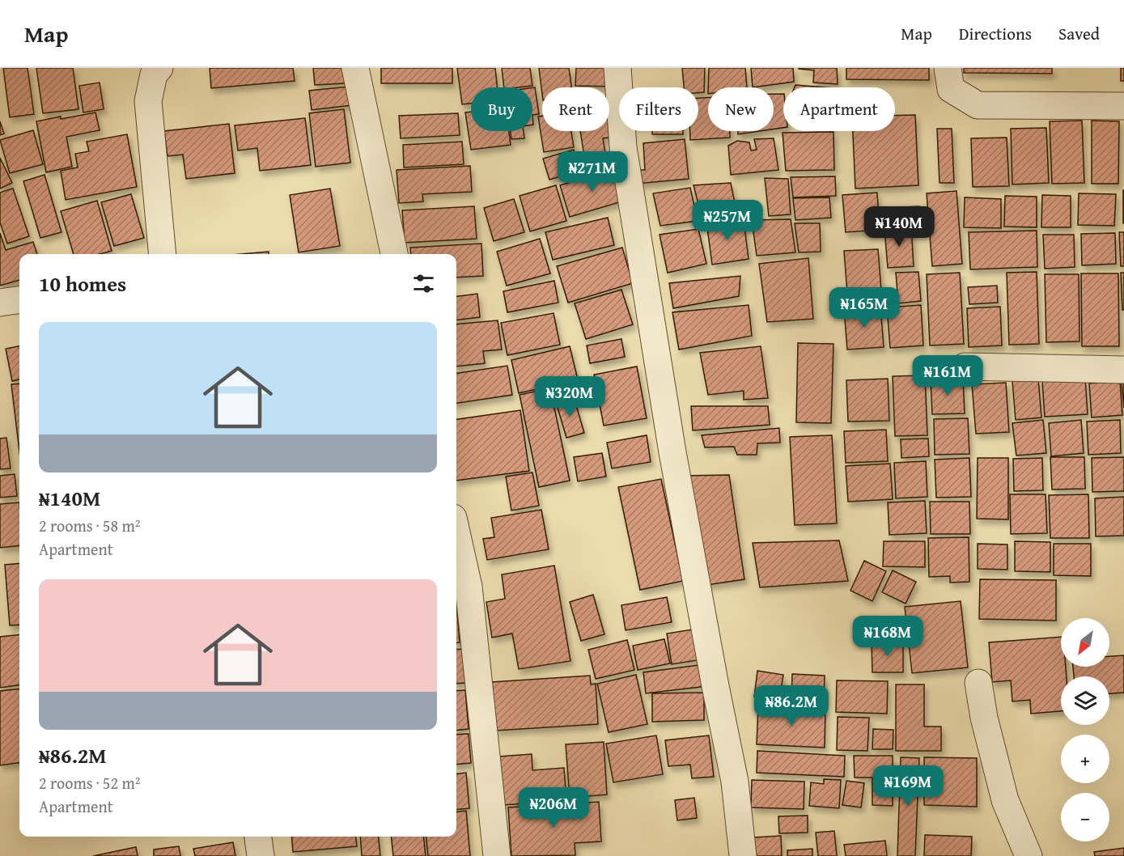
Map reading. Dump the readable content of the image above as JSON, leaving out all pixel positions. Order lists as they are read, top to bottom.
{
  "north": "bottom left",
  "page": {
    "header": "Map",
    "nav": ["Map", "Directions", "Saved"],
    "chip": [
      "Buy",
      "Rent",
      "Filters",
      "New",
      "Apartment"
    ],
    "price": [
      "₦271M",
      "₦257M",
      "₦140M",
      "₦165M",
      "₦161M",
      "₦320M",
      "₦168M",
      "₦86.2M",
      "₦169M",
      "₦206M"
    ],
    "heading": "10 homes",
    "list": [
      {
        "name": "₦140M",
        "note": "2 rooms · 58 m² · Apartment"
      },
      {
        "name": "₦86.2M",
        "note": "2 rooms · 52 m² · Apartment"
      }
    ],
    "map_buttons": ["+", "−"]
  }
}
